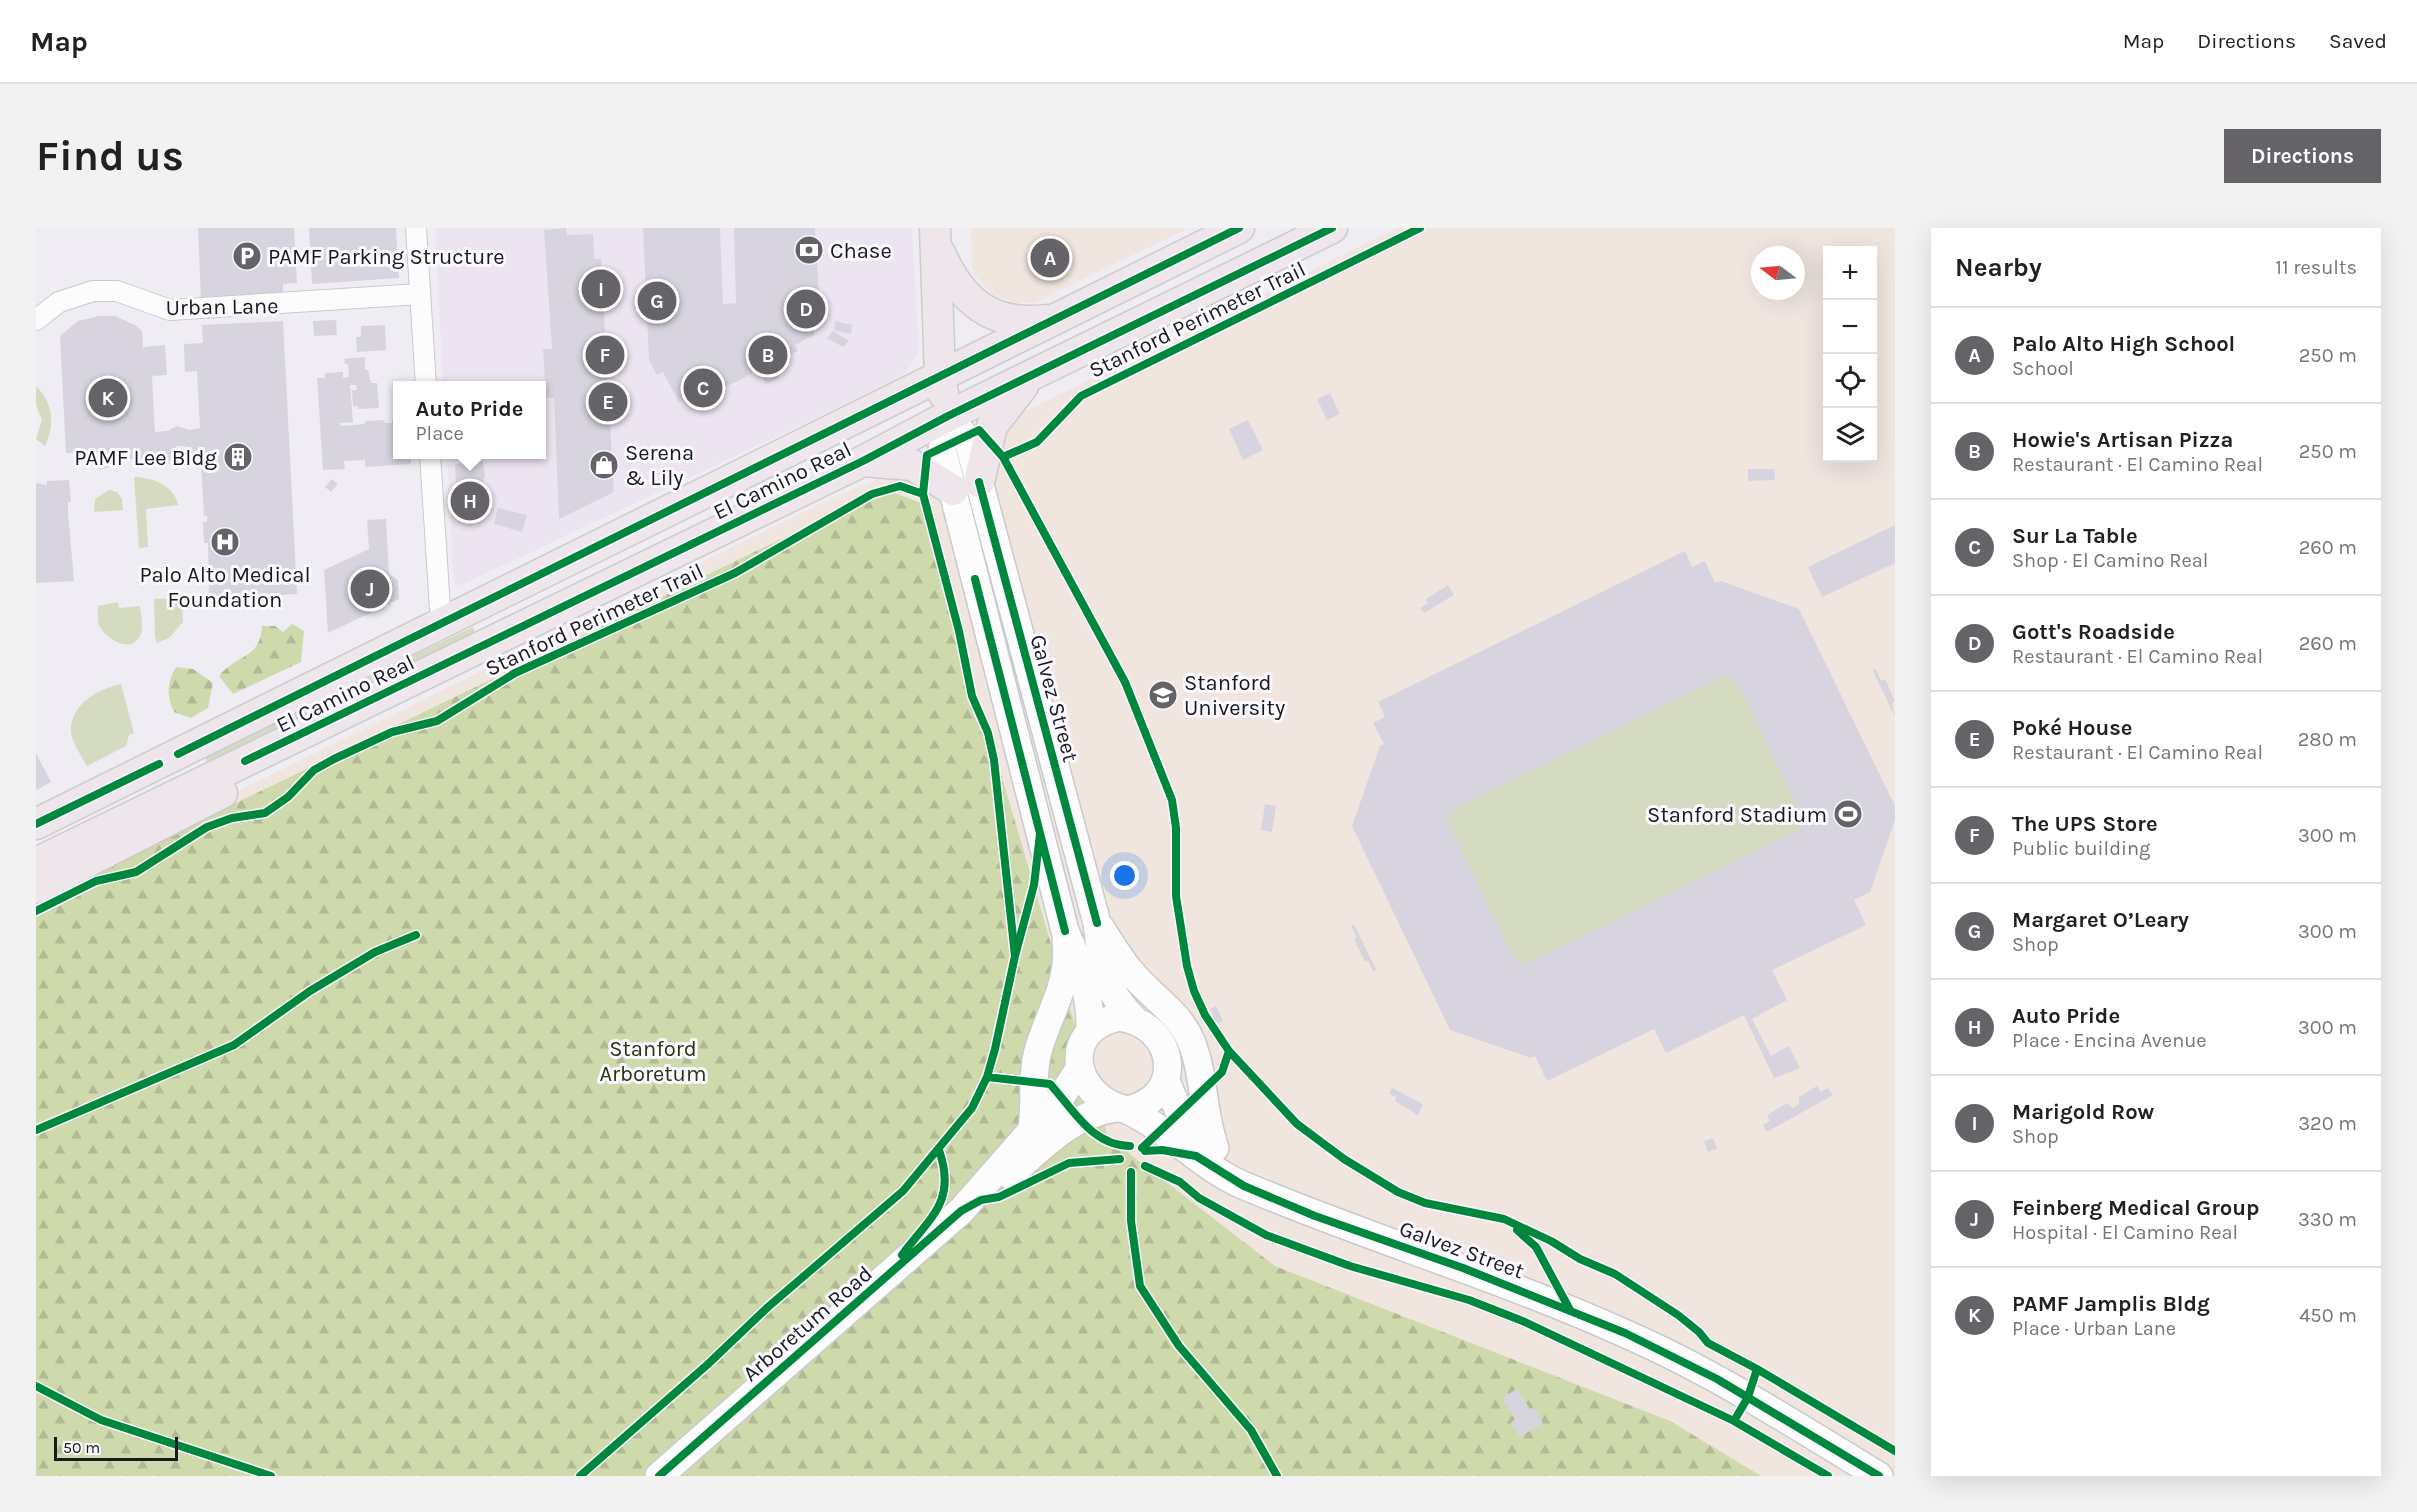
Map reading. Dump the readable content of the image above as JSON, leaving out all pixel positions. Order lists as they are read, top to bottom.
{
  "streets": {
    "main road": ["El Camino Real", "Galvez Street", "Arboretum Road"],
    "street": ["Urban Lane"],
    "cycle path": ["Stanford Perimeter Trail"]
  },
  "crossings": [
    ["El Camino Real", "Galvez Street"],
    ["Galvez Street", "Arboretum Road"]
  ],
  "parks": ["Stanford Arboretum"],
  "places": {
    "bank": ["Chase"],
    "parking": ["PAMF Parking Structure"],
    "building": ["PAMF Lee Bldg"],
    "shop": ["Serena & Lily"],
    "hospital": ["Palo Alto Medical Foundation"],
    "school or university": ["Stanford University"],
    "sports": ["Stanford Stadium"]
  },
  "scale_bar": "50 m",
  "north": "left",
  "page": {
    "header": "Map",
    "nav": ["Map", "Directions", "Saved"],
    "buttons": "Directions",
    "title": "Find us",
    "heading": ["Nearby", "11 results"],
    "pins": [
      "A",
      "I",
      "G",
      "D",
      "B",
      "F",
      "C",
      "K",
      "E",
      "H",
      "J"
    ],
    "map_buttons": ["+", "−"],
    "list": [
      {
        "mark": "A",
        "name": "Palo Alto High School",
        "note": "School",
        "value": "250 m"
      },
      {
        "mark": "B",
        "name": "Howie's Artisan Pizza",
        "note": "Restaurant · El Camino Real",
        "value": "250 m"
      },
      {
        "mark": "C",
        "name": "Sur La Table",
        "note": "Shop · El Camino Real",
        "value": "260 m"
      },
      {
        "mark": "D",
        "name": "Gott's Roadside",
        "note": "Restaurant · El Camino Real",
        "value": "260 m"
      },
      {
        "mark": "E",
        "name": "Poké House",
        "note": "Restaurant · El Camino Real",
        "value": "280 m"
      },
      {
        "mark": "F",
        "name": "The UPS Store",
        "note": "Public building",
        "value": "300 m"
      },
      {
        "mark": "G",
        "name": "Margaret O’Leary",
        "note": "Shop",
        "value": "300 m"
      },
      {
        "mark": "H",
        "name": "Auto Pride",
        "note": "Place · Encina Avenue",
        "value": "300 m"
      },
      {
        "mark": "I",
        "name": "Marigold Row",
        "note": "Shop",
        "value": "320 m"
      },
      {
        "mark": "J",
        "name": "Feinberg Medical Group",
        "note": "Hospital · El Camino Real",
        "value": "330 m"
      },
      {
        "mark": "K",
        "name": "PAMF Jamplis Bldg",
        "note": "Place · Urban Lane",
        "value": "450 m"
      }
    ],
    "popup": ["Auto Pride", "Place"],
    "scale": "50 m"
  }
}
